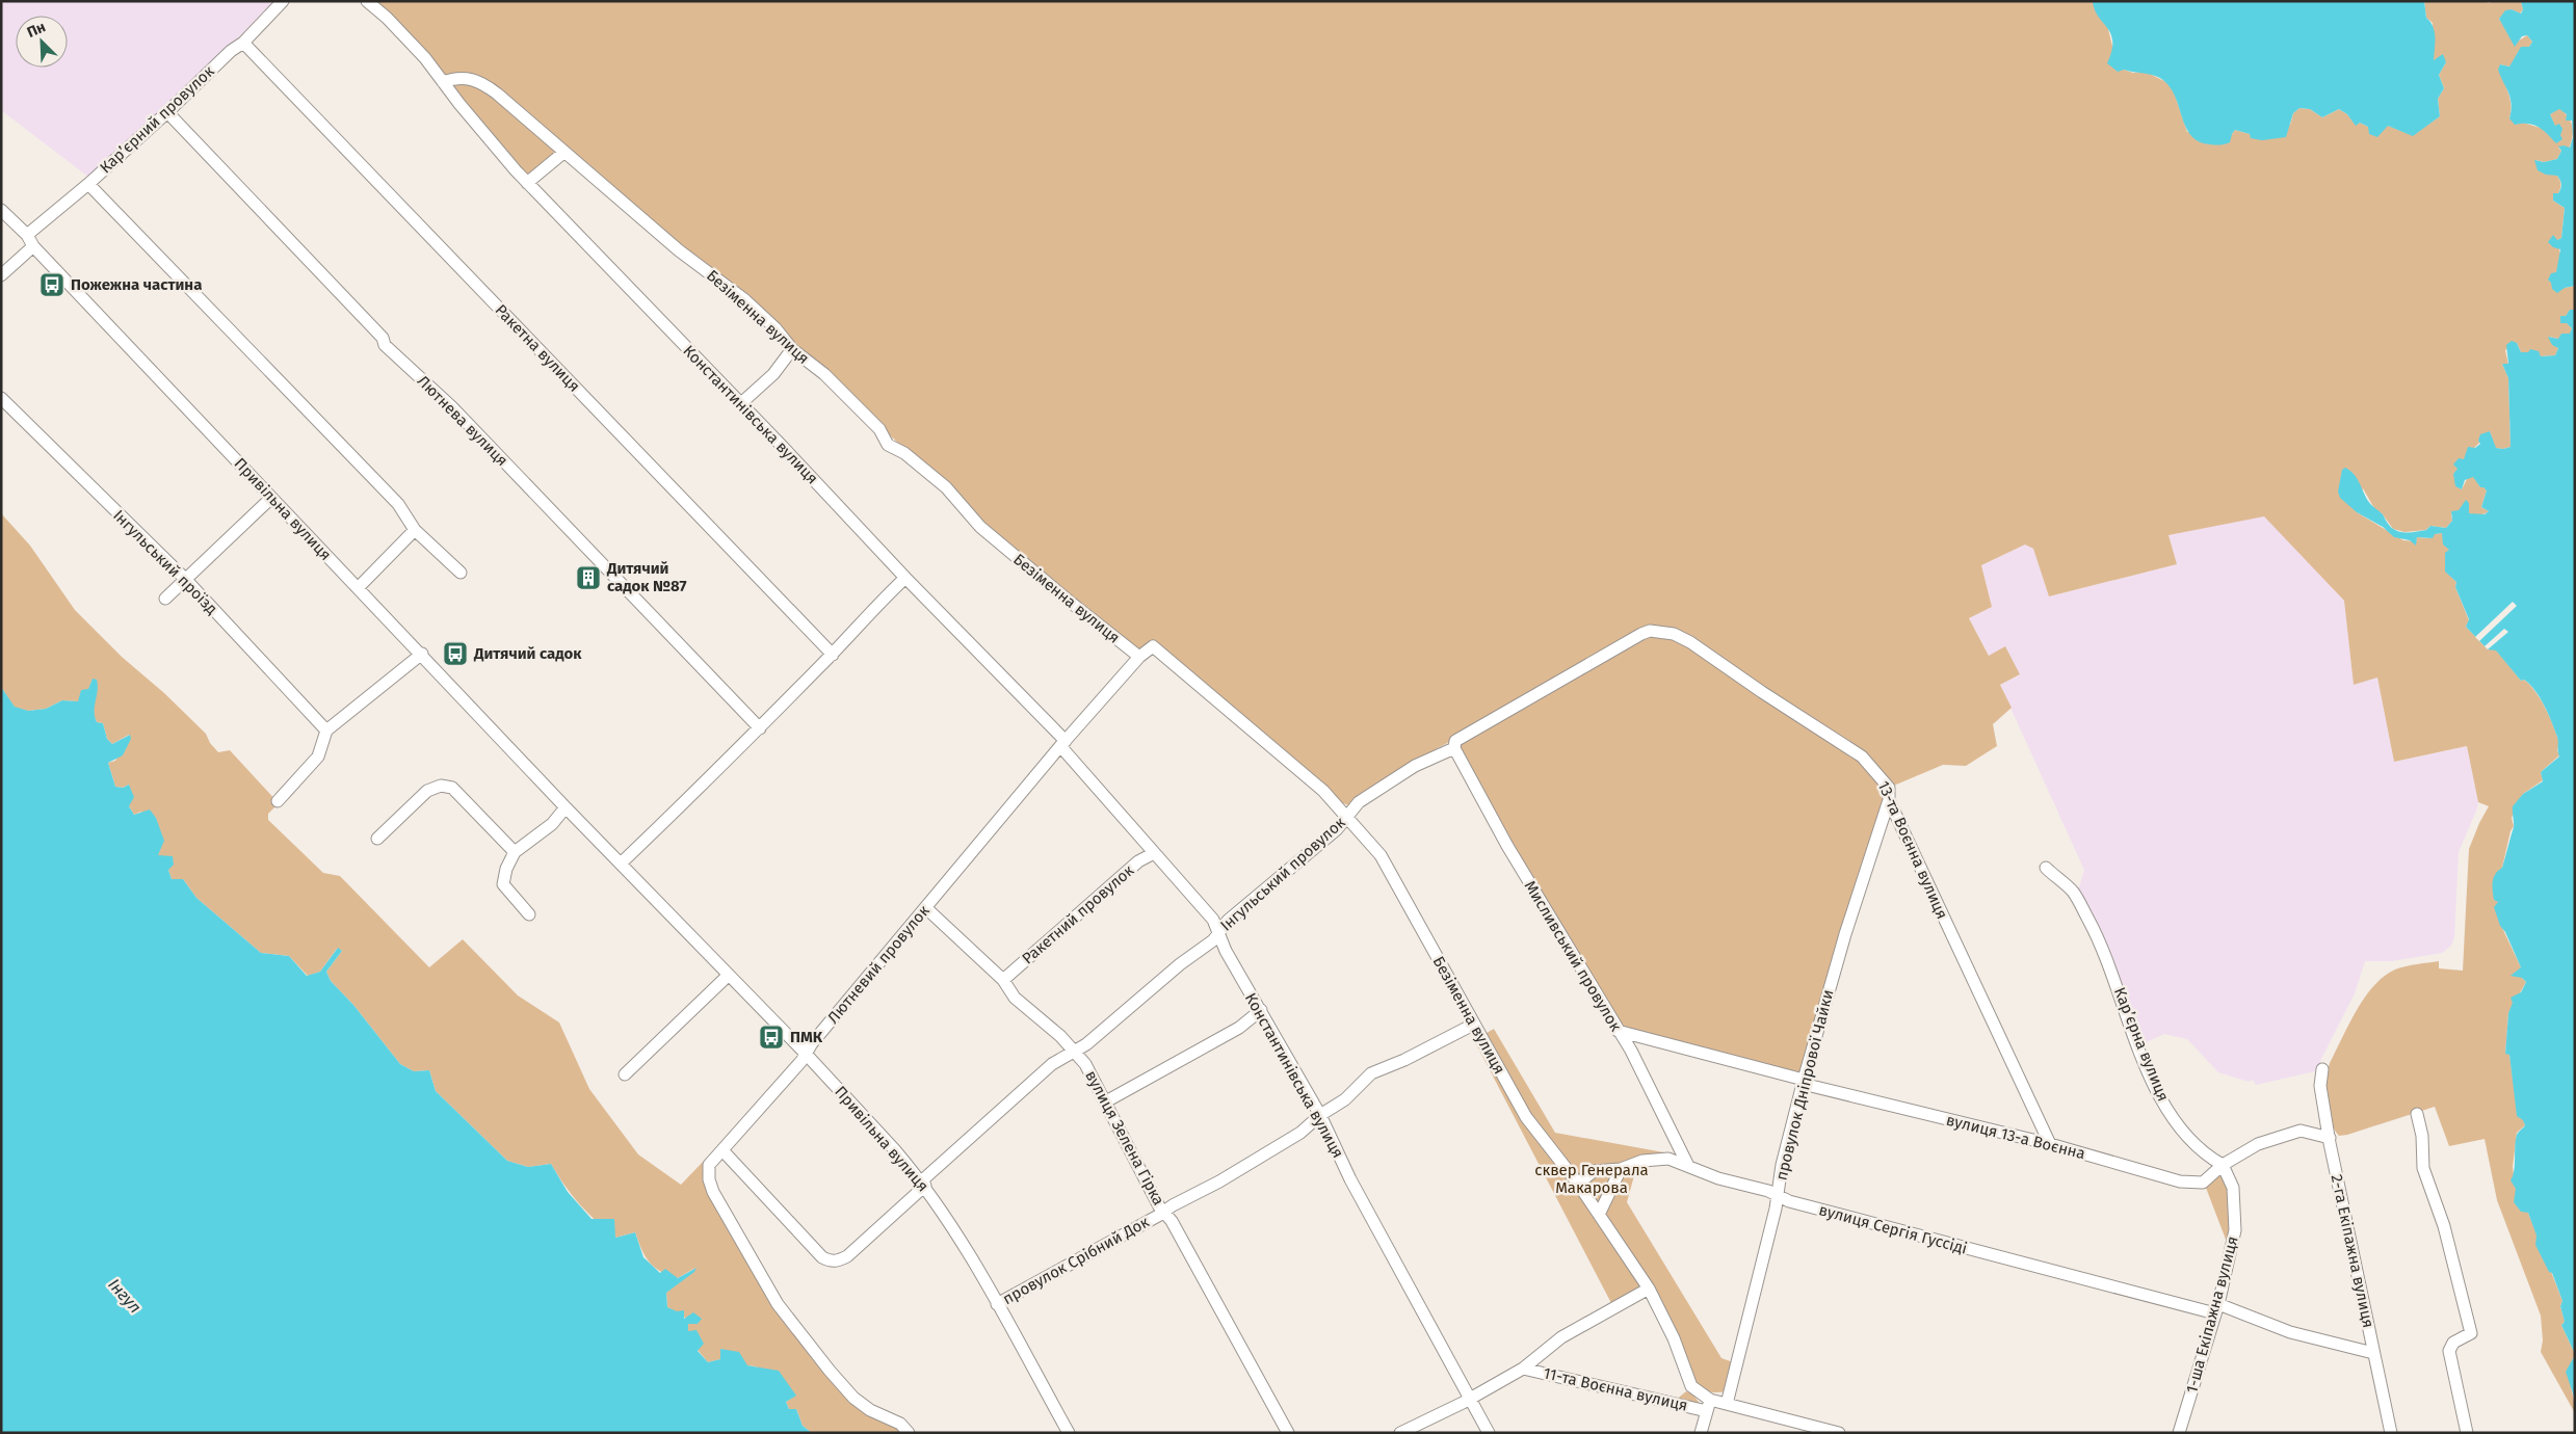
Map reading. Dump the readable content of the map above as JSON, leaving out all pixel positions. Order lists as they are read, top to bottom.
{
  "streets": {
    "street": [
      "Карʼєрний провулок",
      "Безіменна вулиця",
      "Ракетна вулиця",
      "Константинівська вулиця",
      "Лютнева вулиця",
      "Привільна вулиця",
      "Інгульський проїзд",
      "13-та Воєнна вулиця",
      "Інгульський провулок",
      "Ракетний провулок",
      "Мисливський провулок",
      "Лютневий провулок",
      "Карʼєрна вулиця",
      "провулок Дніпрової Чайки",
      "вулиця 13-а Воєнна",
      "вулиця Зелена Гірка",
      "вулиця Сергія Гуссіді",
      "2-га Екіпажна вулиця",
      "провулок Срібний Док",
      "1-ша Екіпажна вулиця",
      "11-та Воєнна вулиця"
    ]
  },
  "crossings": [
    ["Карʼєрний провулок", "Ракетна вулиця"],
    ["Карʼєрний провулок", "Лютнева вулиця"],
    ["Карʼєрний провулок", "Привільна вулиця"],
    ["Безіменна вулиця", "Константинівська вулиця"],
    ["Безіменна вулиця", "Інгульський провулок"],
    ["Безіменна вулиця", "Лютневий провулок"],
    ["Безіменна вулиця", "вулиця Сергія Гуссіді"],
    ["Безіменна вулиця", "провулок Срібний Док"],
    ["Безіменна вулиця", "11-та Воєнна вулиця"],
    ["Константинівська вулиця", "Інгульський провулок"],
    ["Константинівська вулиця", "Ракетний провулок"],
    ["Константинівська вулиця", "Лютневий провулок"],
    ["Константинівська вулиця", "провулок Срібний Док"],
    ["Константинівська вулиця", "11-та Воєнна вулиця"],
    ["Привільна вулиця", "Інгульський провулок"],
    ["Привільна вулиця", "Лютневий провулок"],
    ["Привільна вулиця", "провулок Срібний Док"],
    ["13-та Воєнна вулиця", "Інгульський провулок"],
    ["13-та Воєнна вулиця", "провулок Дніпрової Чайки"],
    ["13-та Воєнна вулиця", "вулиця 13-а Воєнна"],
    ["Інгульський провулок", "Мисливський провулок"],
    ["Інгульський провулок", "Лютневий провулок"],
    ["Інгульський провулок", "вулиця Зелена Гірка"],
    ["Ракетний провулок", "вулиця Зелена Гірка"],
    ["Мисливський провулок", "вулиця 13-а Воєнна"],
    ["Мисливський провулок", "вулиця Сергія Гуссіді"],
    ["Лютневий провулок", "вулиця Зелена Гірка"],
    ["Карʼєрна вулиця", "вулиця 13-а Воєнна"],
    ["Карʼєрна вулиця", "1-ша Екіпажна вулиця"],
    ["провулок Дніпрової Чайки", "вулиця 13-а Воєнна"],
    ["провулок Дніпрової Чайки", "вулиця Сергія Гуссіді"],
    ["провулок Дніпрової Чайки", "11-та Воєнна вулиця"],
    ["вулиця 13-а Воєнна", "1-ша Екіпажна вулиця"],
    ["вулиця Зелена Гірка", "провулок Срібний Док"],
    ["вулиця Сергія Гуссіді", "2-га Екіпажна вулиця"],
    ["вулиця Сергія Гуссіді", "1-ша Екіпажна вулиця"]
  ],
  "water": ["Інгул"],
  "parks": ["сквер Генерала Макарова"],
  "places": {
    "bus stop": ["Пожежна частина", "Дитячий садок", "ПМК"],
    "building": ["Дитячий садок №87"]
  },
  "north": "top left"
}
